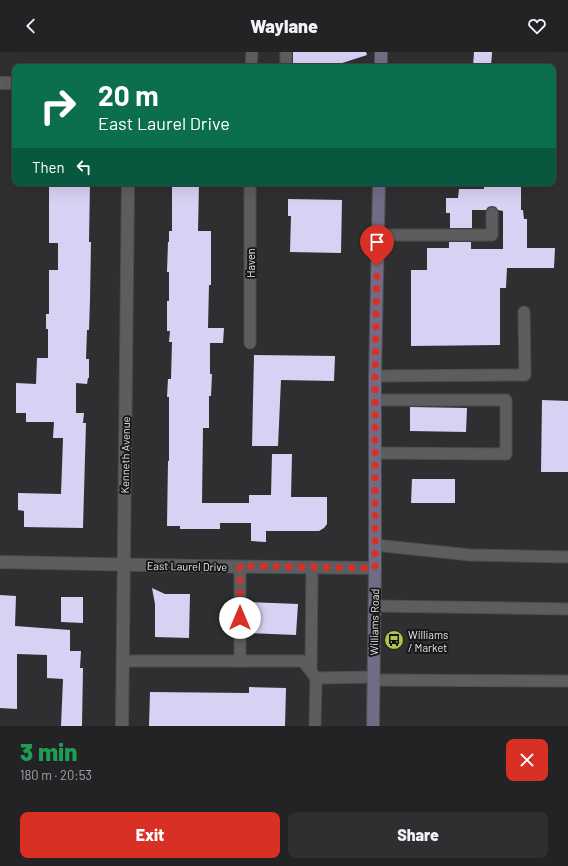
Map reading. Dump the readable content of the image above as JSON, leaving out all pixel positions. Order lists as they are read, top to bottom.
{
  "streets": {
    "main road": ["Williams Road"],
    "street": ["Kenneth Avenue", "East Laurel Drive"],
    "lane": ["Haven"]
  },
  "crossings": [
    ["Kenneth Avenue", "East Laurel Drive"],
    ["East Laurel Drive", "Williams Road"]
  ],
  "places": {
    "bus stop": ["Williams / Market"]
  },
  "page": {
    "header": "Waylane",
    "turn": ["20 m", "East Laurel Drive"],
    "then": "Then",
    "heading": ["3 min", "180 m · 20:53"],
    "buttons": ["Exit", "Share"]
  }
}
